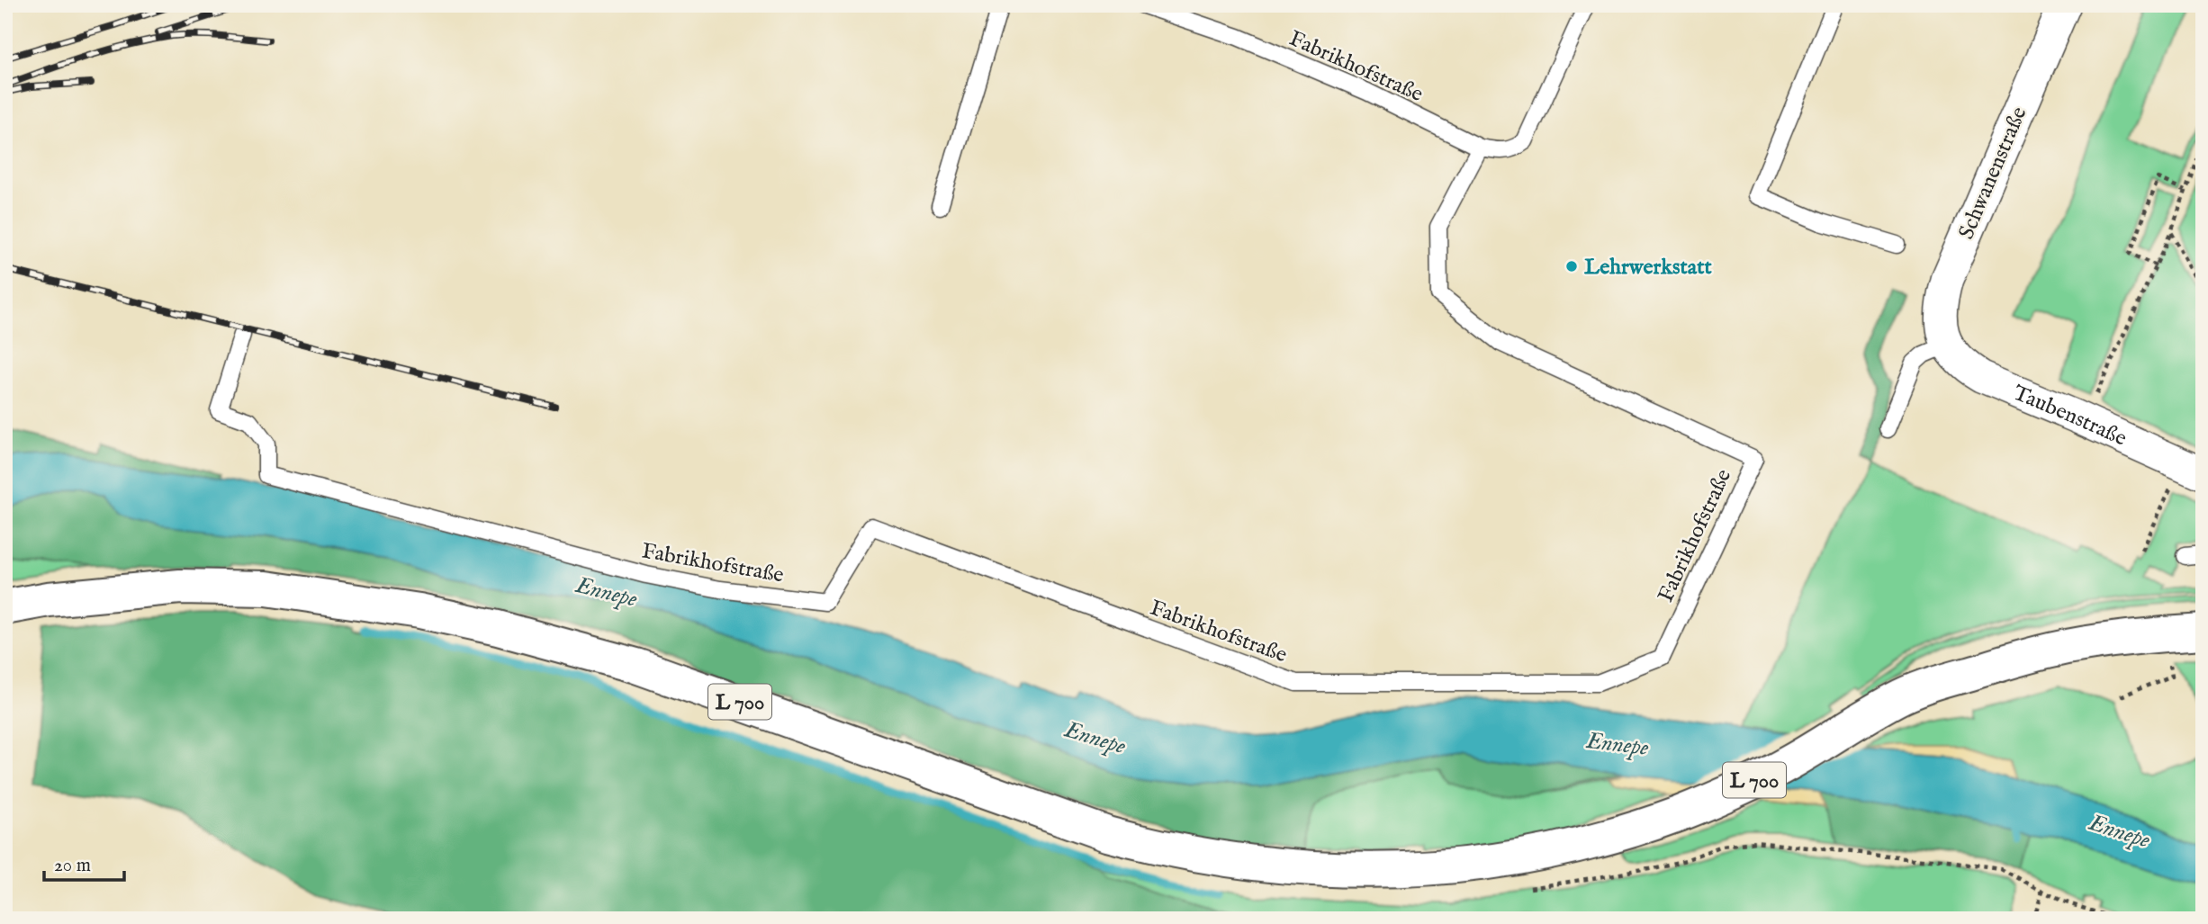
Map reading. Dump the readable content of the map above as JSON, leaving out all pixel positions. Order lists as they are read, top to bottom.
{
  "streets": {
    "main road": ["L 700"],
    "street": ["Schwanenstraße", "Taubenstraße"],
    "lane": ["Fabrikhofstraße"]
  },
  "crossings": [
    ["Schwanenstraße", "Taubenstraße"]
  ],
  "water": ["Ennepe"],
  "places": ["Lehrwerkstatt"],
  "scale_bar": "20 m"
}
